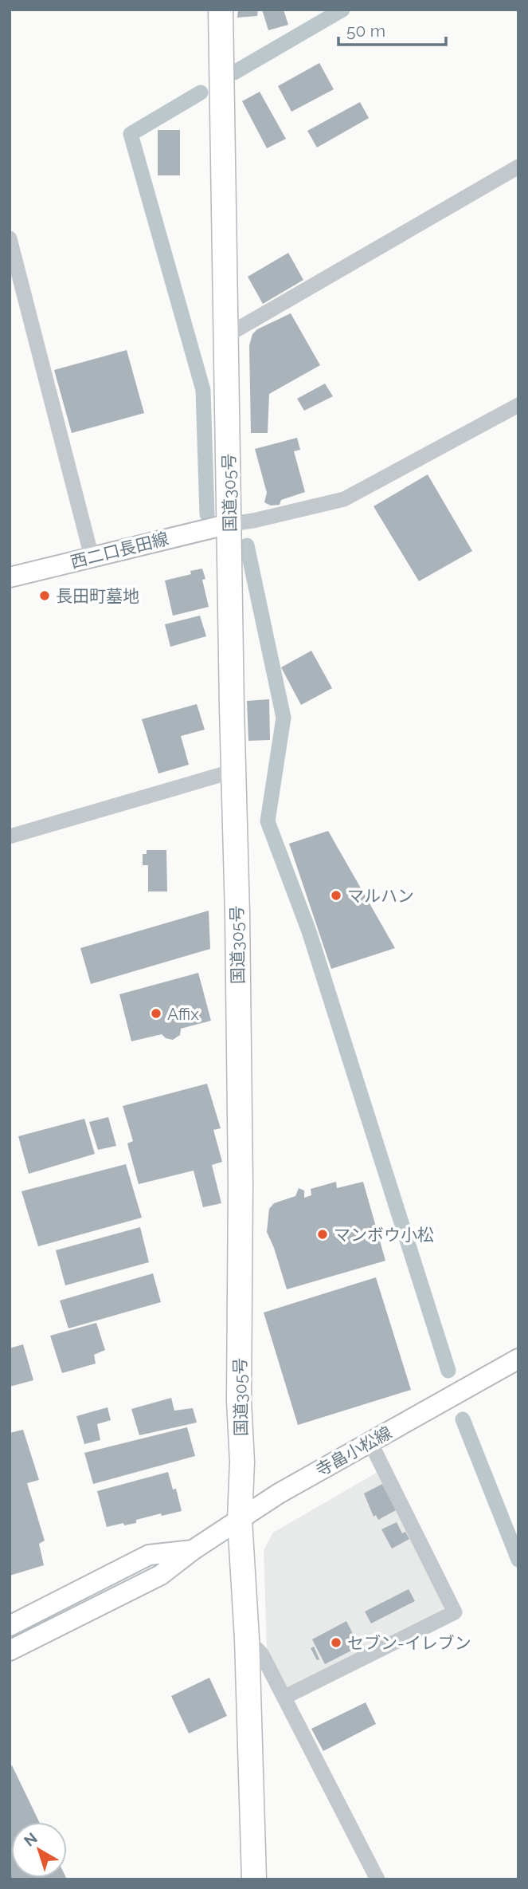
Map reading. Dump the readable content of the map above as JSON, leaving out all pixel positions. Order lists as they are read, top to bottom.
{
  "streets": {
    "highway": ["国道305号"],
    "main road": ["西二口長田線", "寺畠小松線"]
  },
  "crossings": [
    ["国道305号", "西二口長田線"],
    ["国道305号", "寺畠小松線"]
  ],
  "places": [
    "長田町墓地",
    "マルハン",
    "Affix",
    "マンボウ小松",
    "セブン-イレブン"
  ],
  "scale_bar": "50 m",
  "north": "top left"
}
